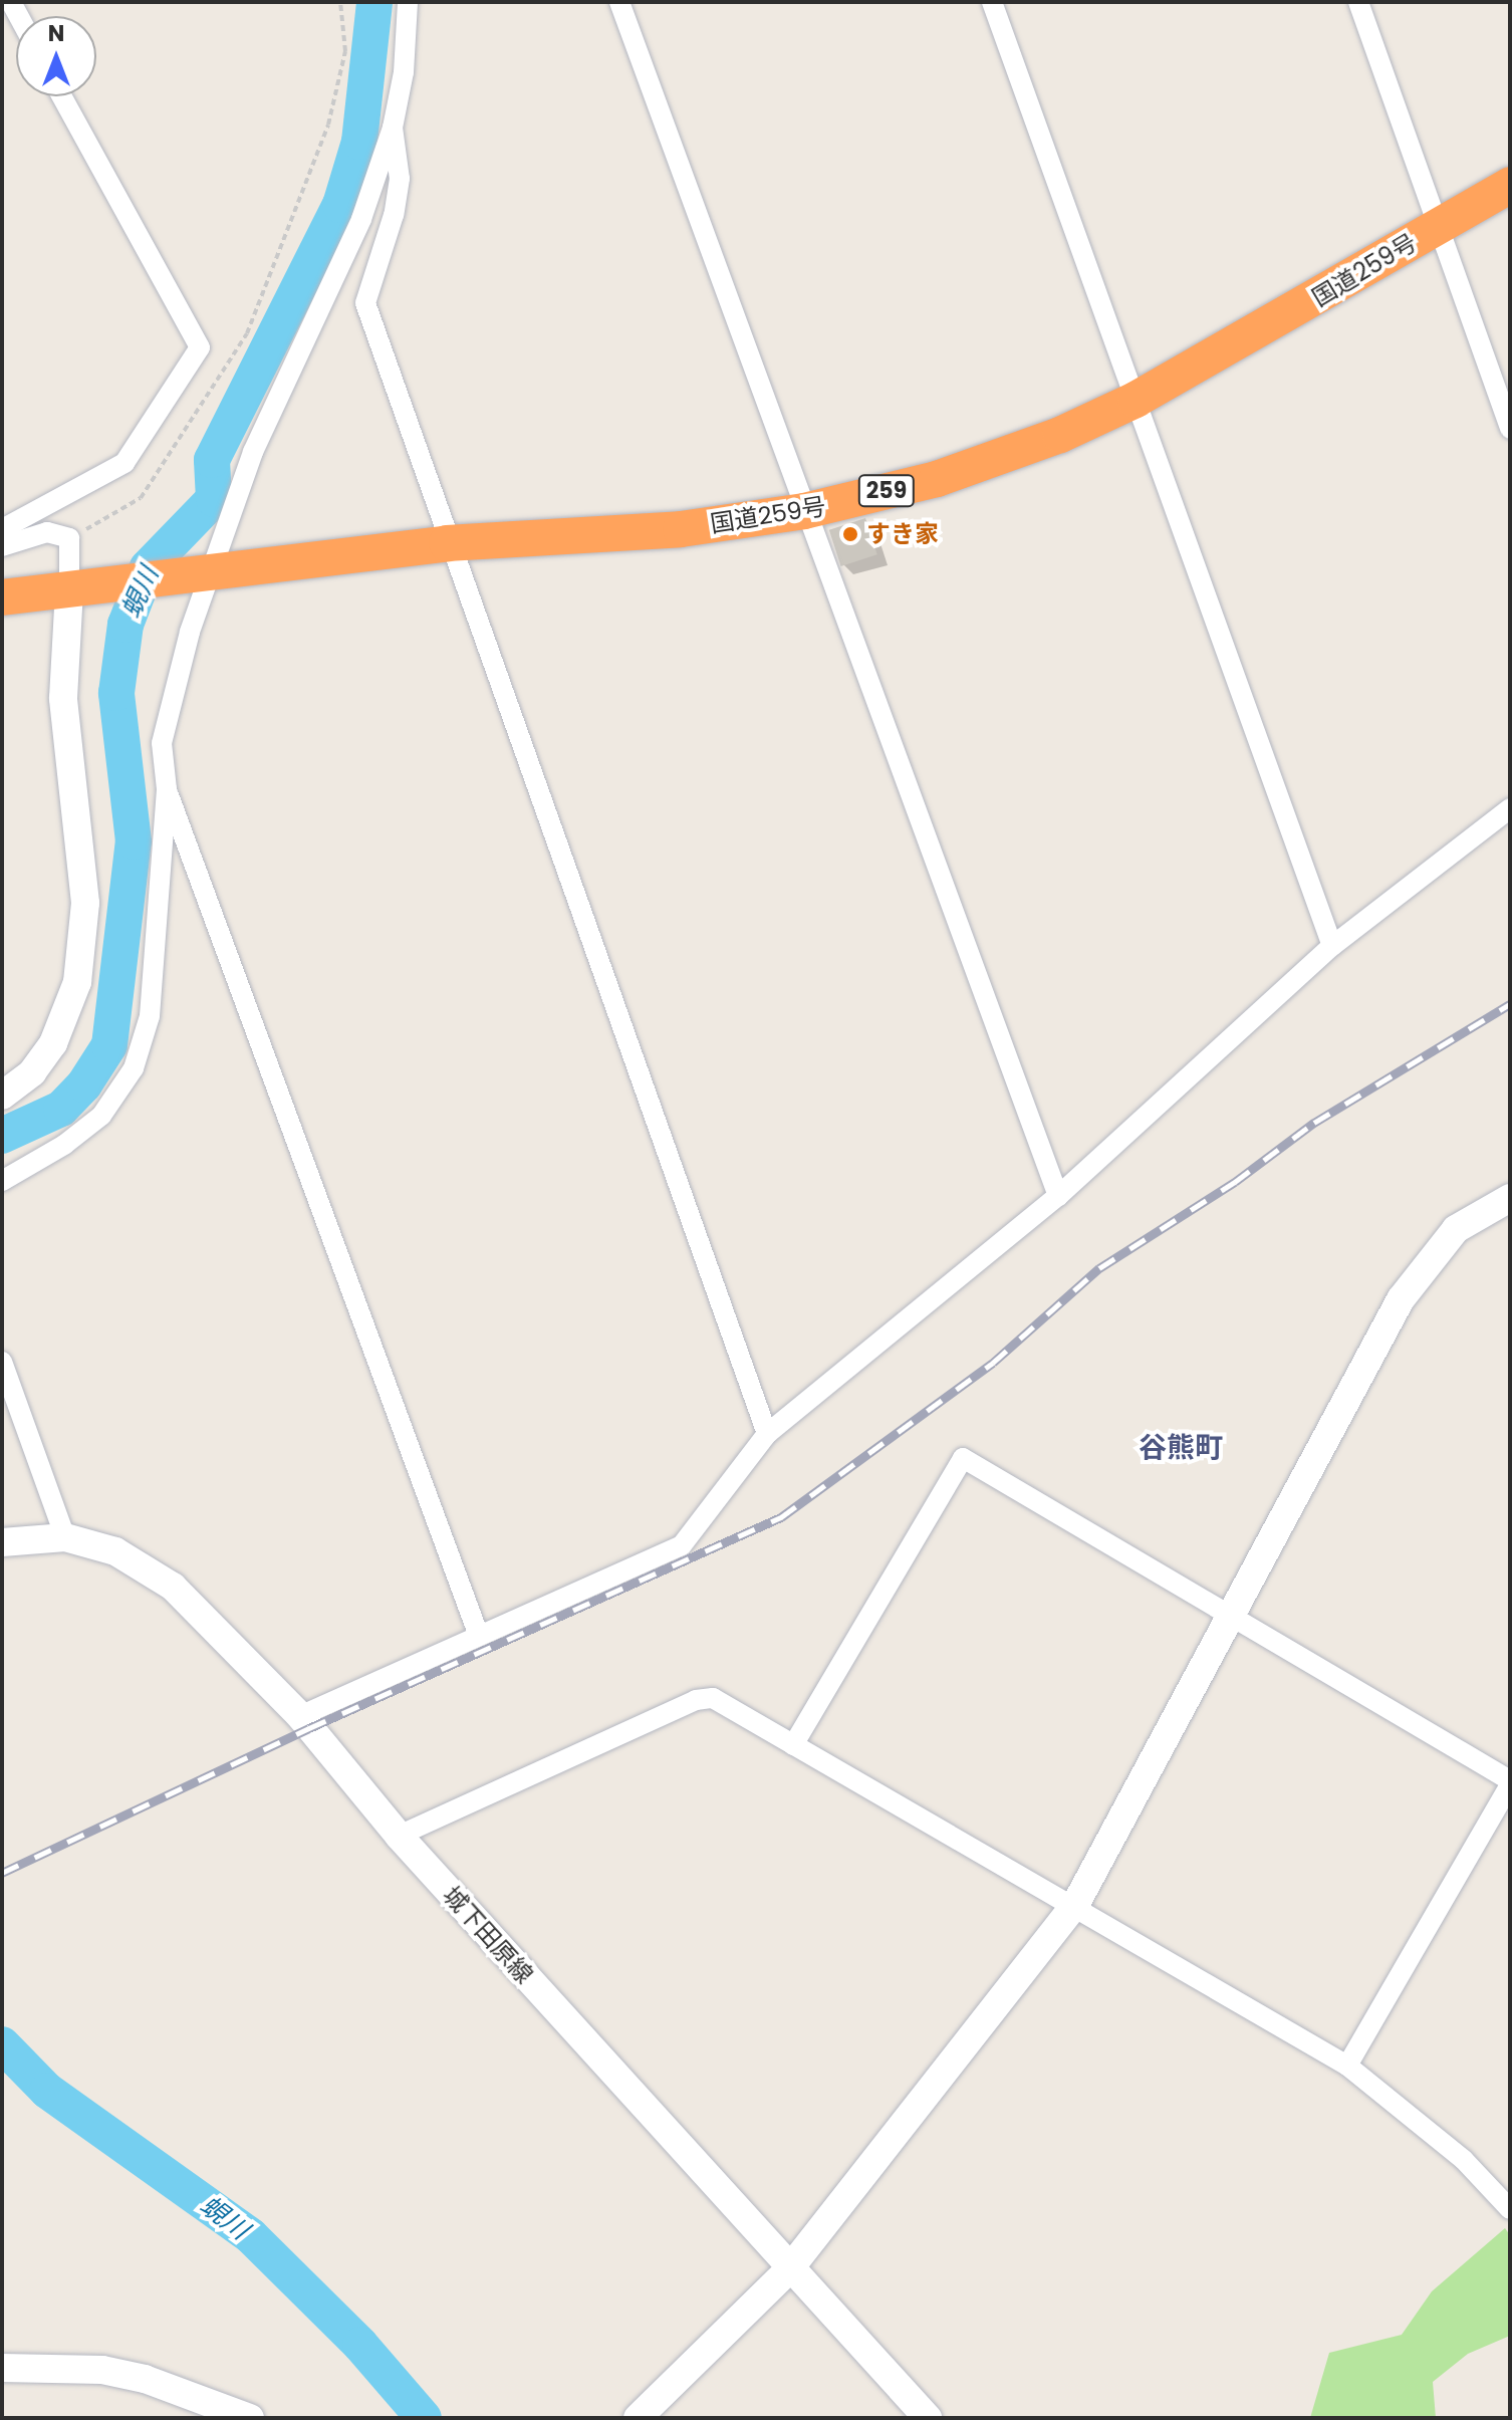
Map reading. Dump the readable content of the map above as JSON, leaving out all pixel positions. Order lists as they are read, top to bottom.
{
  "streets": {
    "highway": ["国道259号", "259"],
    "street": ["城下田原線"]
  },
  "districts": ["谷熊町"],
  "water": ["蜆川"],
  "places": ["すき家"],
  "north": "top"
}
